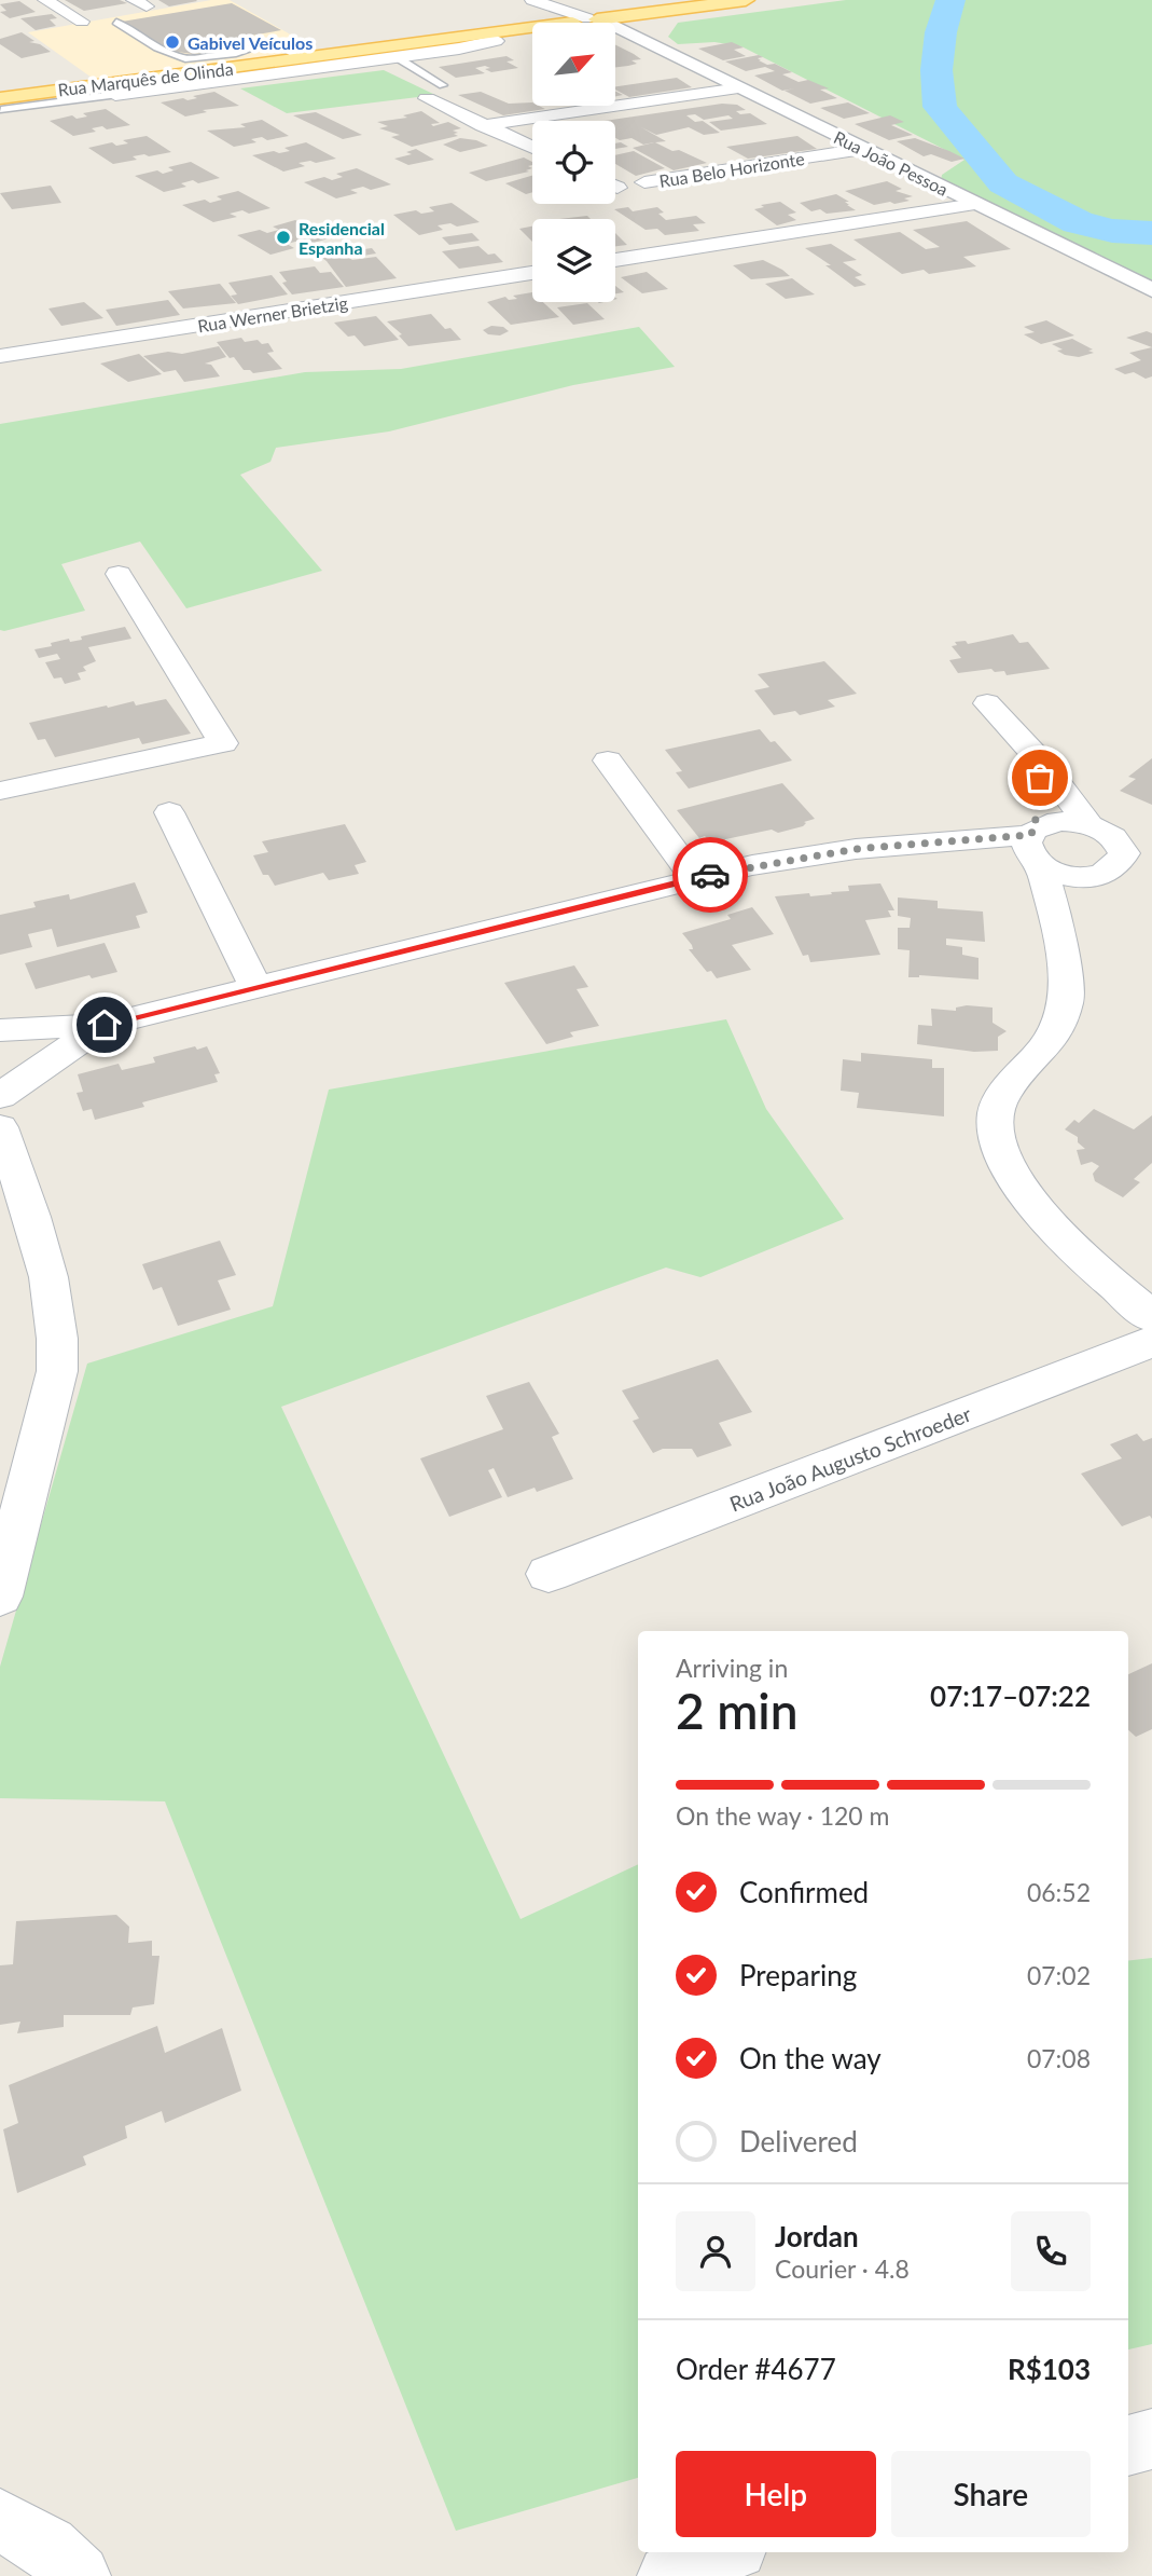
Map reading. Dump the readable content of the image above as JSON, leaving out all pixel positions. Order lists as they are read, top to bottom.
{
  "streets": {
    "main road": ["Rua Marquês de Olinda"],
    "street": [
      "Rua João Pessoa",
      "Rua Belo Horizonte",
      "Rua Werner Brietzig",
      "Rua João Augusto Schroeder"
    ]
  },
  "crossings": [
    ["Rua João Pessoa", "Rua Belo Horizonte"]
  ],
  "places": ["Gabivel Veículos", "Residencial Espanha"],
  "north": "top right",
  "page": {
    "heading": ["2 min", "Arriving in", "07:17–07:22"],
    "panel": [
      "Jordan",
      "Courier · 4.8",
      "Order #4677",
      "R$103"
    ],
    "bar": "On the way · 120 m",
    "list": [
      ["Confirmed", "06:52"],
      ["Preparing", "07:02"],
      ["On the way", "07:08"],
      "Delivered"
    ],
    "buttons": ["Help", "Share"]
  }
}
